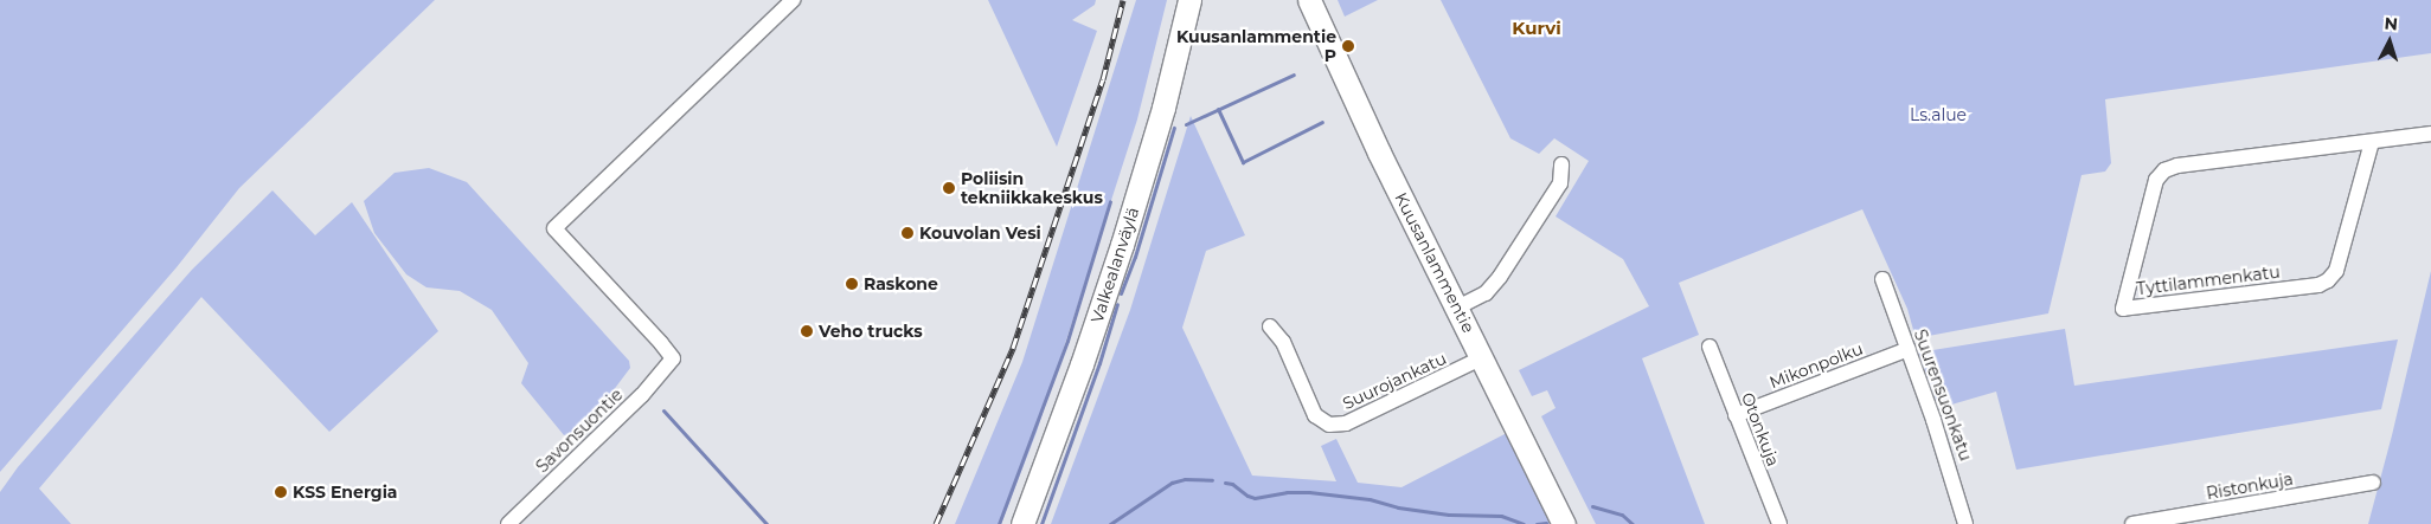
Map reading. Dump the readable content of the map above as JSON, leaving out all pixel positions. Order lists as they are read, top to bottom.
{
  "streets": {
    "street": [
      "Kuusanlammentie",
      "Valkealanväylä",
      "Tyttilammenkatu",
      "Mikonpolku",
      "Suurojankatu",
      "Suurensuonkatu",
      "Otonkuja",
      "Savonsuontie",
      "Ristonkuja"
    ]
  },
  "crossings": [
    ["Kuusanlammentie", "Suurojankatu"],
    ["Mikonpolku", "Suurensuonkatu"],
    ["Mikonpolku", "Otonkuja"]
  ],
  "districts": ["Kurvi"],
  "parks": ["Ls.alue"],
  "places": [
    "Kuusanlammentie P",
    "Poliisin tekniikkakeskus",
    "Kouvolan Vesi",
    "Raskone",
    "Veho trucks",
    "KSS Energia"
  ],
  "north": "top"
}
